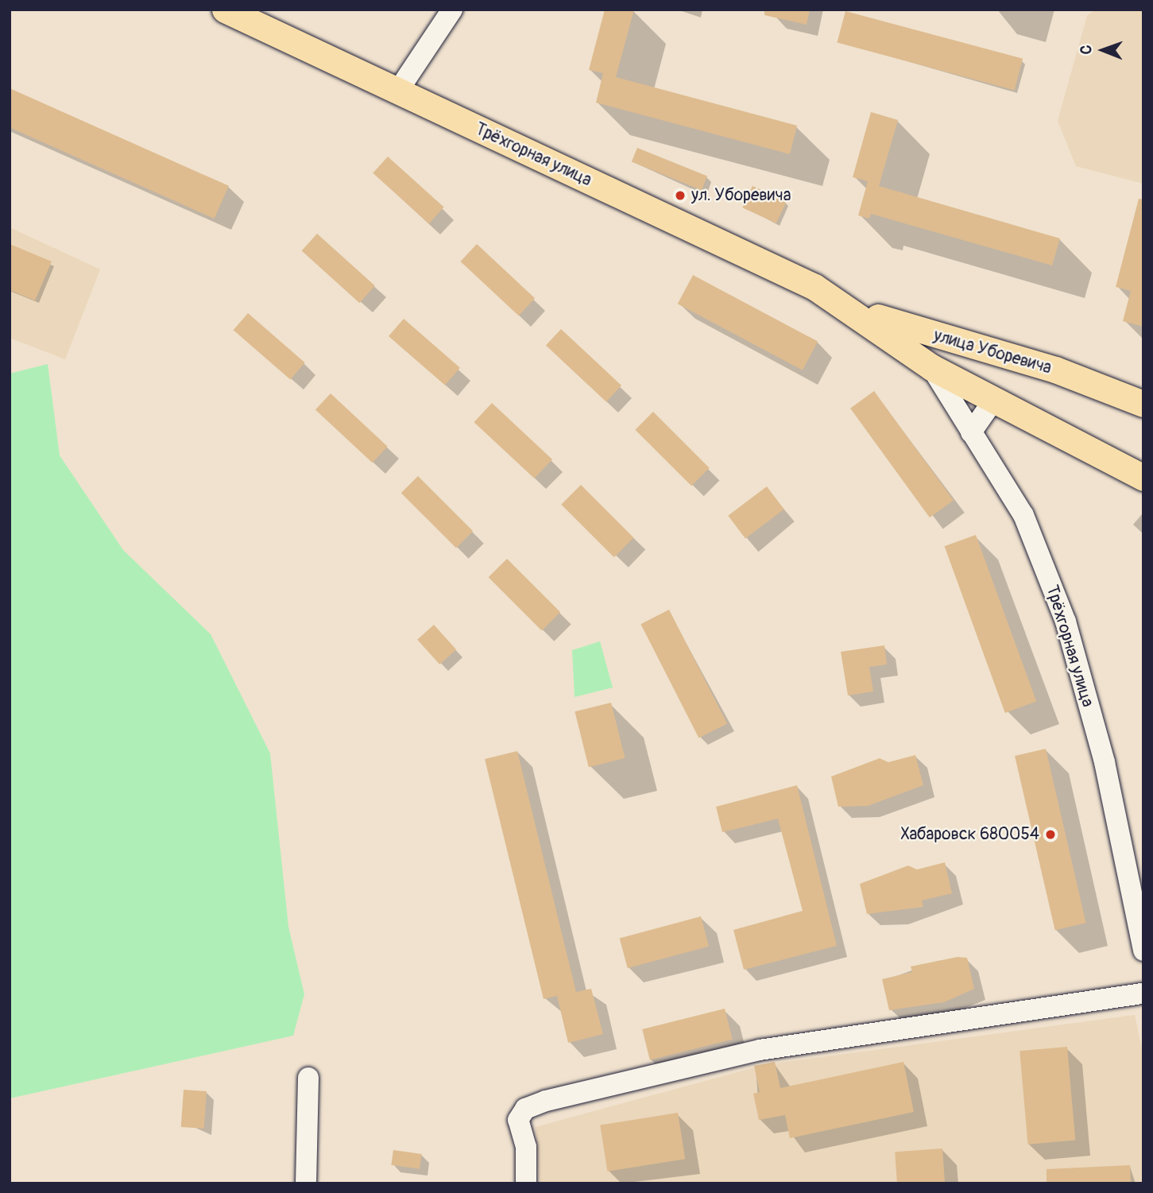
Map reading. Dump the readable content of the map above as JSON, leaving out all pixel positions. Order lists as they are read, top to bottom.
{
  "streets": {
    "main road": ["Трёхгорная улица", "улица Уборевича"]
  },
  "crossings": [
    ["Трёхгорная улица", "улица Уборевича"]
  ],
  "places": ["ул. Уборевича", "Хабаровск 680054"],
  "north": "left"
}
